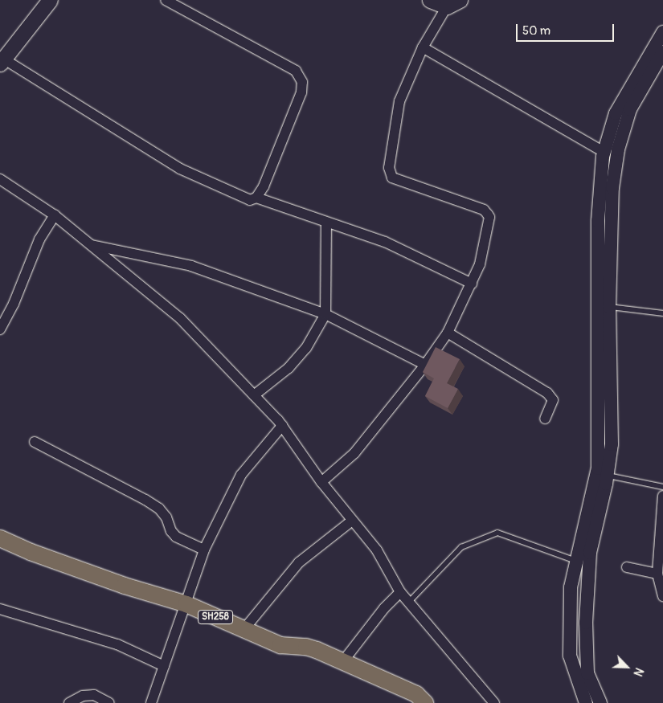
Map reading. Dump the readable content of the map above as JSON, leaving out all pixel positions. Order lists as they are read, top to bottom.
{
  "streets": {
    "main road": ["SH258"]
  },
  "scale_bar": "50 m",
  "north": "bottom right"
}
